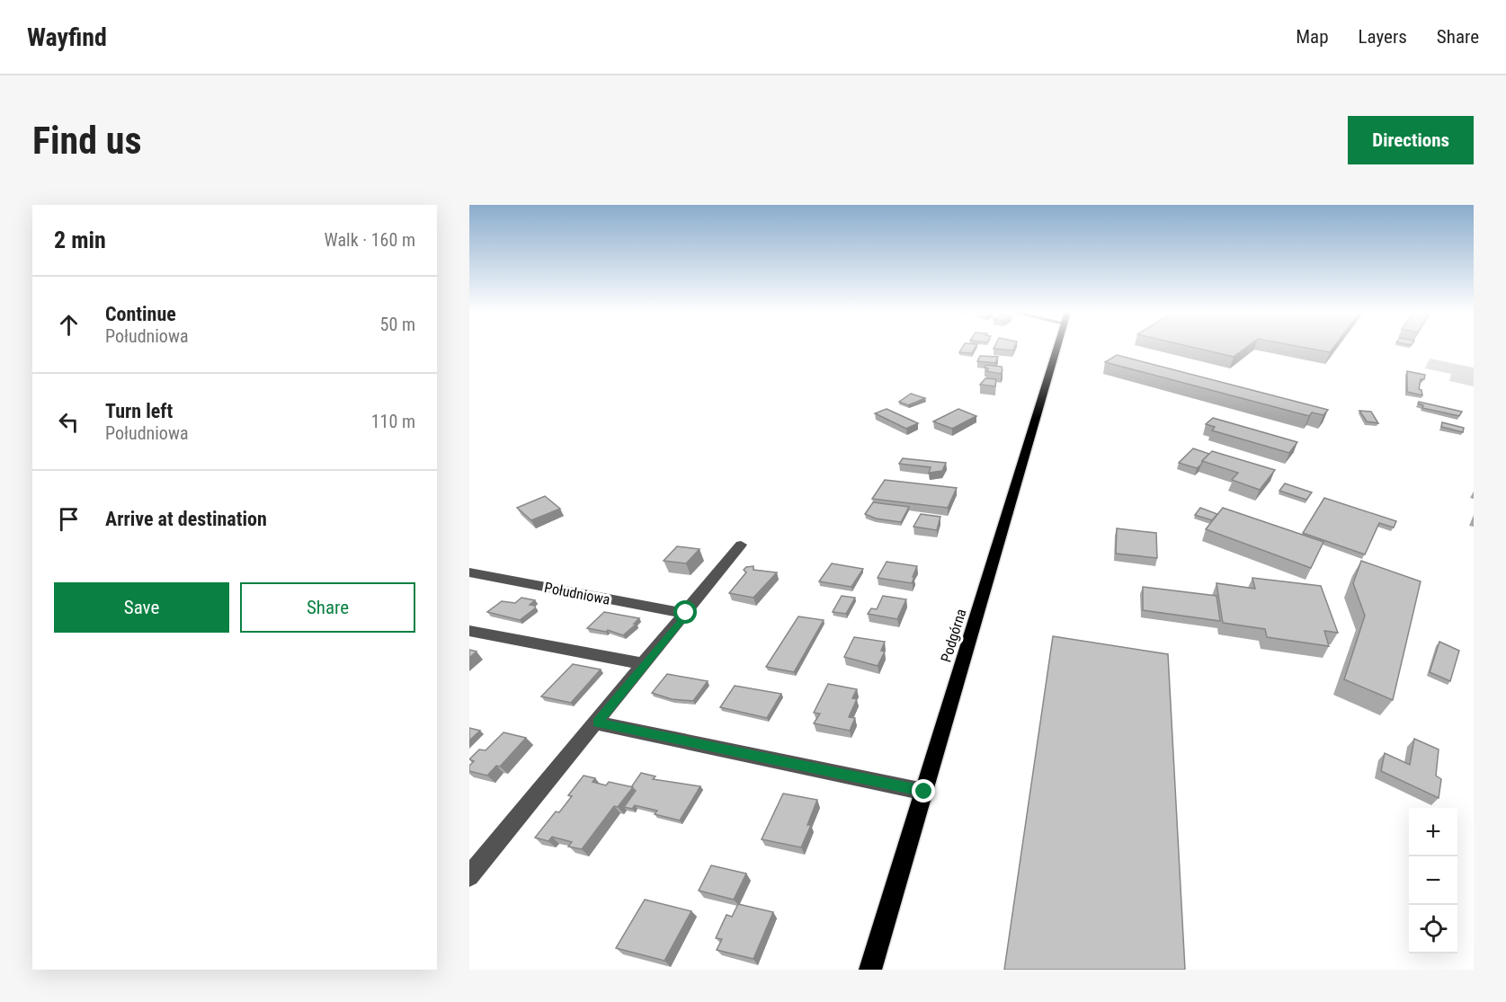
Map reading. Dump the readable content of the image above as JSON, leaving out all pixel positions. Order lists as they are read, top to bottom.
{
  "streets": {
    "main road": ["Podgórna"],
    "street": ["Południowa"]
  },
  "page": {
    "header": "Wayfind",
    "nav": ["Map", "Layers", "Share"],
    "buttons": [
      "Directions",
      ["Save", "Share"]
    ],
    "title": "Find us",
    "heading": ["2 min", "Walk · 160 m"],
    "list": [
      ["Continue", "Południowa", "50 m"],
      ["Turn left", "Południowa", "110 m"],
      "Arrive at destination"
    ],
    "map_buttons": ["+", "−"]
  }
}
